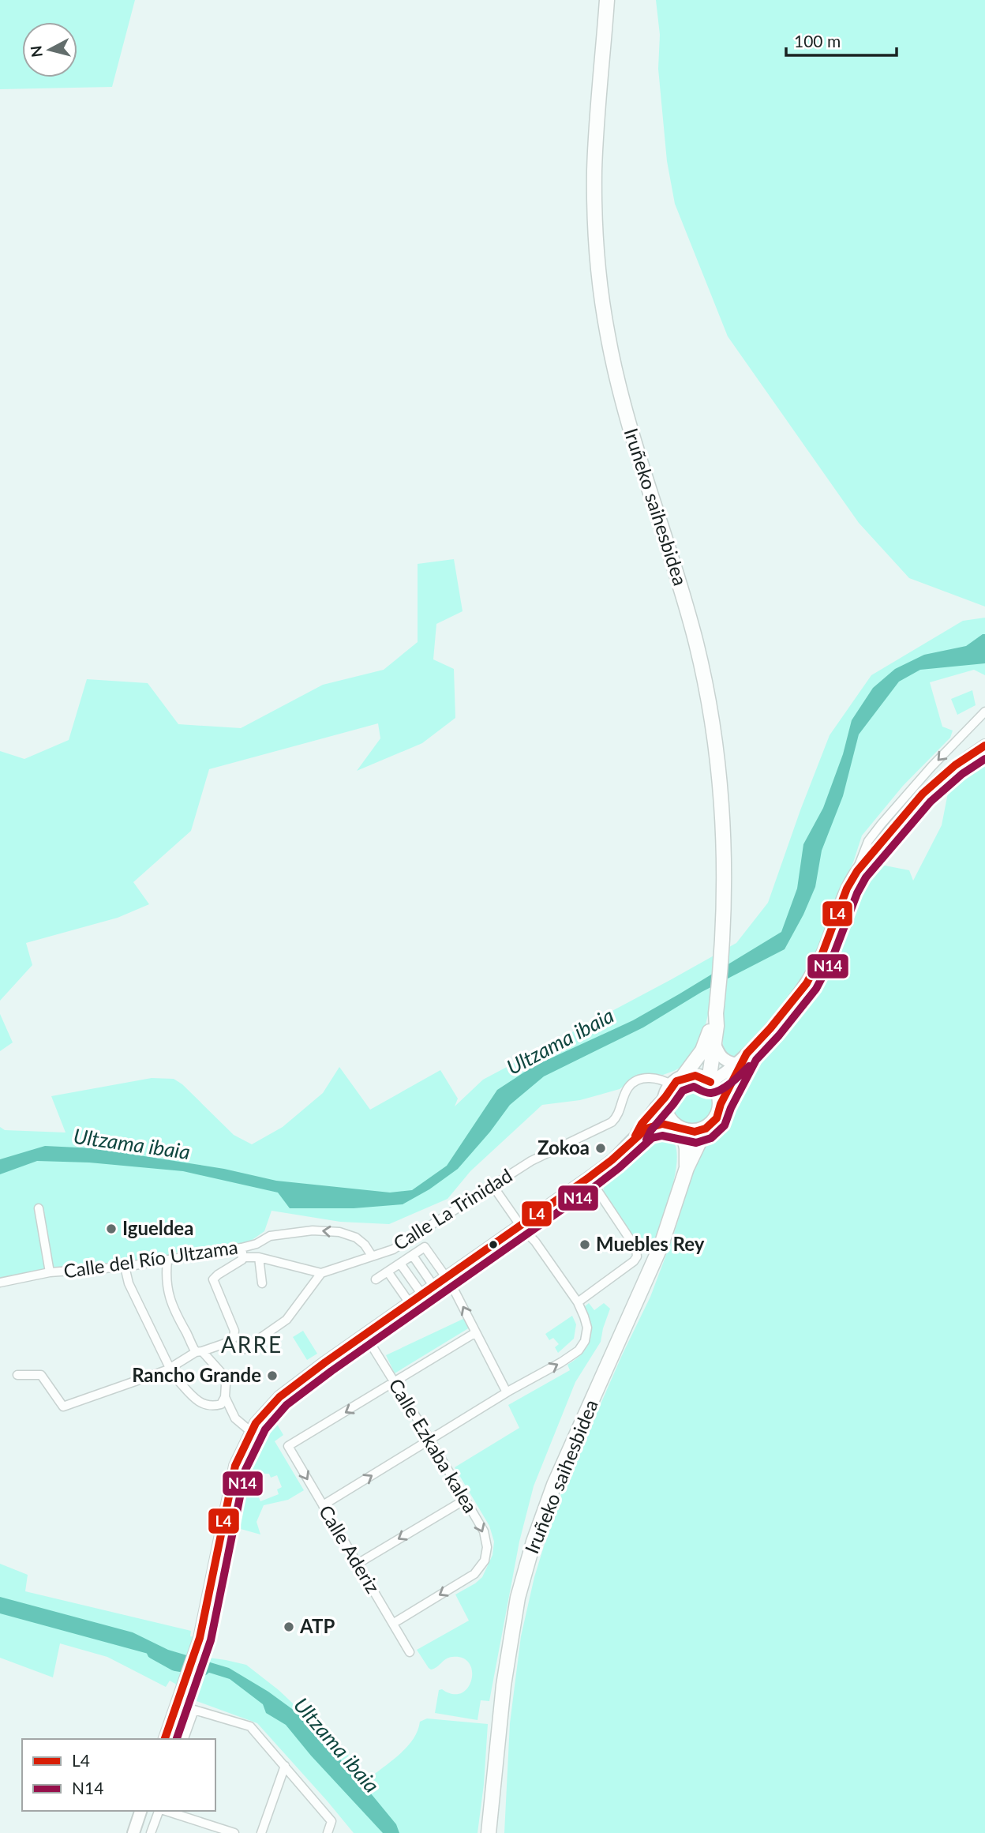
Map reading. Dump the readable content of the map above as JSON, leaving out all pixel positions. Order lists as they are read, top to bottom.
{
  "streets": {
    "highway": ["Iruñeko saihesbidea"],
    "street": [
      "Calle La Trinidad",
      "Calle del Río Ultzama",
      "Calle Ezkaba kalea",
      "Calle Aderiz"
    ]
  },
  "crossings": [
    ["Iruñeko saihesbidea", "Calle La Trinidad"],
    ["Calle La Trinidad", "Calle del Río Ultzama"],
    ["Calle Ezkaba kalea", "Calle Aderiz"]
  ],
  "one_way": ["Calle Ezkaba kalea"],
  "districts": ["ARRE"],
  "water": ["Ultzama ibaia"],
  "places": [
    "Zokoa",
    "Igueldea",
    "Muebles Rey",
    "Rancho Grande",
    "ATP"
  ],
  "lines": ["transit line L4", "transit line N14"],
  "legend": ["L4", "N14"],
  "scale_bar": "100 m",
  "north": "left"
}
